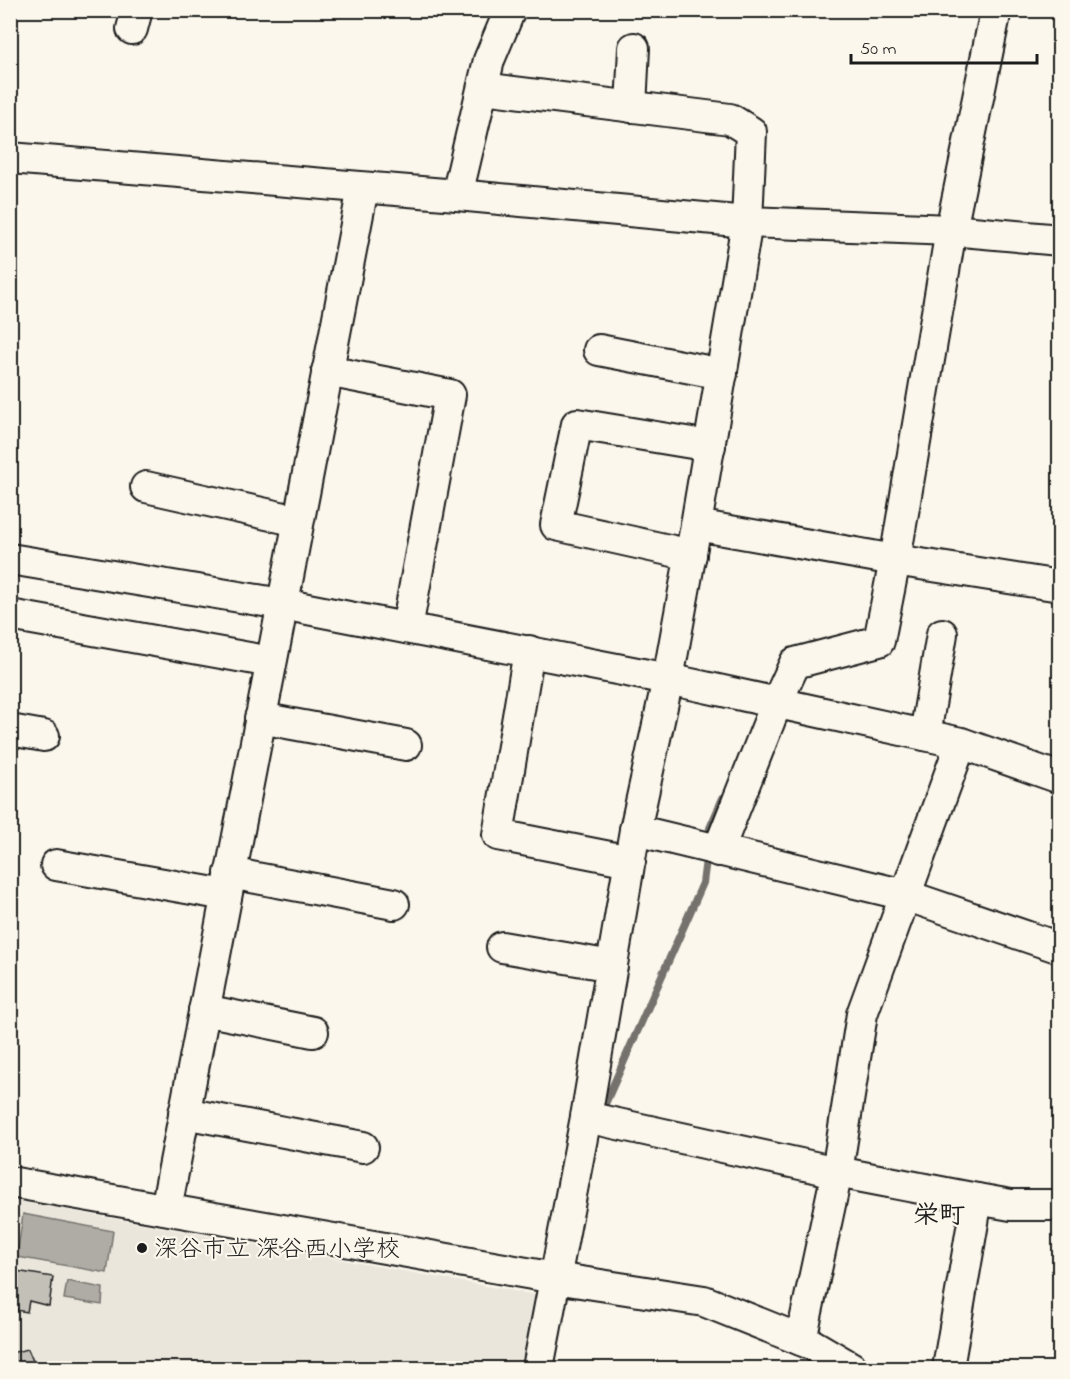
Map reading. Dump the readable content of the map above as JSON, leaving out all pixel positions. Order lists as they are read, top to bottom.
{
  "districts": ["栄町"],
  "places": ["深谷市立 深谷西小学校"],
  "scale_bar": "50 m"
}
